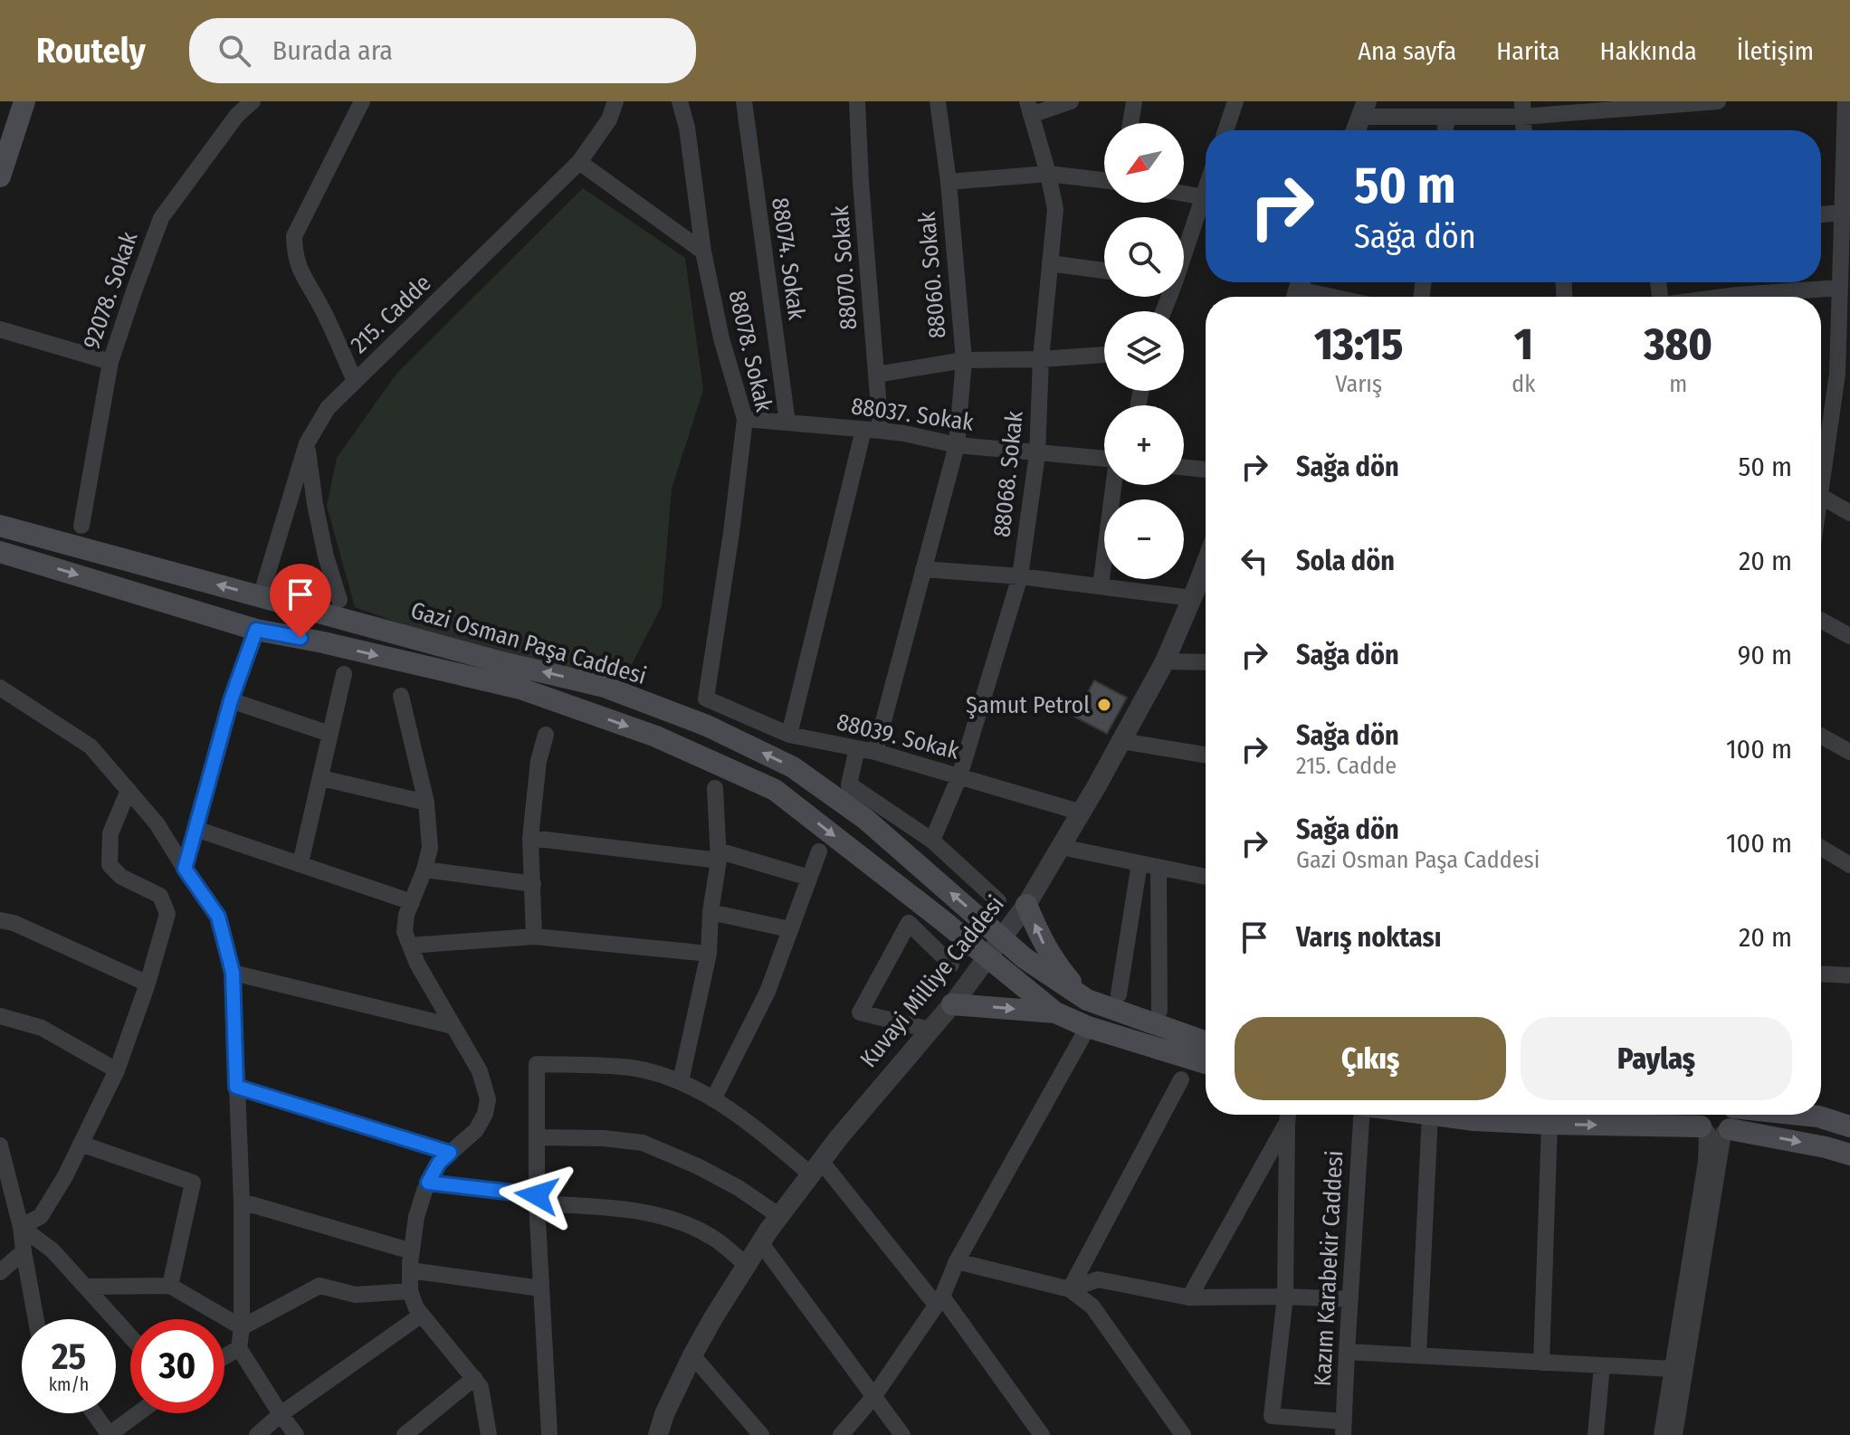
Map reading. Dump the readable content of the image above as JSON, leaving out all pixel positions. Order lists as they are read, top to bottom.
{
  "streets": {
    "main road": ["Gazi Osman Paşa Caddesi"],
    "street": [
      "88074. Sokak",
      "88070. Sokak",
      "88060. Sokak",
      "92078. Sokak",
      "215. Cadde",
      "88078. Sokak",
      "88037. Sokak",
      "88068. Sokak",
      "88039. Sokak",
      "Kuvayi Milliye Caddesi",
      "Kazım Karabekir Caddesi"
    ]
  },
  "crossings": [
    ["88074. Sokak", "88037. Sokak"],
    ["88070. Sokak", "88037. Sokak"],
    ["88060. Sokak", "88037. Sokak"],
    ["88060. Sokak", "88039. Sokak"],
    ["215. Cadde", "Gazi Osman Paşa Caddesi"],
    ["88078. Sokak", "88037. Sokak"],
    ["88078. Sokak", "88039. Sokak"],
    ["88037. Sokak", "88068. Sokak"],
    ["88068. Sokak", "88039. Sokak"],
    ["Gazi Osman Paşa Caddesi", "Kuvayi Milliye Caddesi"],
    ["88039. Sokak", "Kuvayi Milliye Caddesi"]
  ],
  "places": ["Şamut Petrol"],
  "north": "bottom left",
  "page": {
    "header": "Routely",
    "search": "Burada ara",
    "nav": [
      "Ana sayfa",
      "Harita",
      "Hakkında",
      "İletişim"
    ],
    "map_buttons": ["+", "−"],
    "turn": ["50 m", "Sağa dön"],
    "eta": [
      "13:15",
      "Varış",
      "1",
      "dk",
      "380",
      "m"
    ],
    "list": [
      {
        "name": "Sağa dön",
        "value": "50 m"
      },
      {
        "name": "Sola dön",
        "value": "20 m"
      },
      {
        "name": "Sağa dön",
        "value": "90 m"
      },
      {
        "name": "Sağa dön",
        "note": "215. Cadde",
        "value": "100 m"
      },
      {
        "name": "Sağa dön",
        "note": "Gazi Osman Paşa Caddesi",
        "value": "100 m"
      },
      {
        "name": "Varış noktası",
        "value": "20 m"
      }
    ],
    "buttons": ["Çıkış", "Paylaş"],
    "speed": "25 km/h",
    "limit": "30"
  }
}
